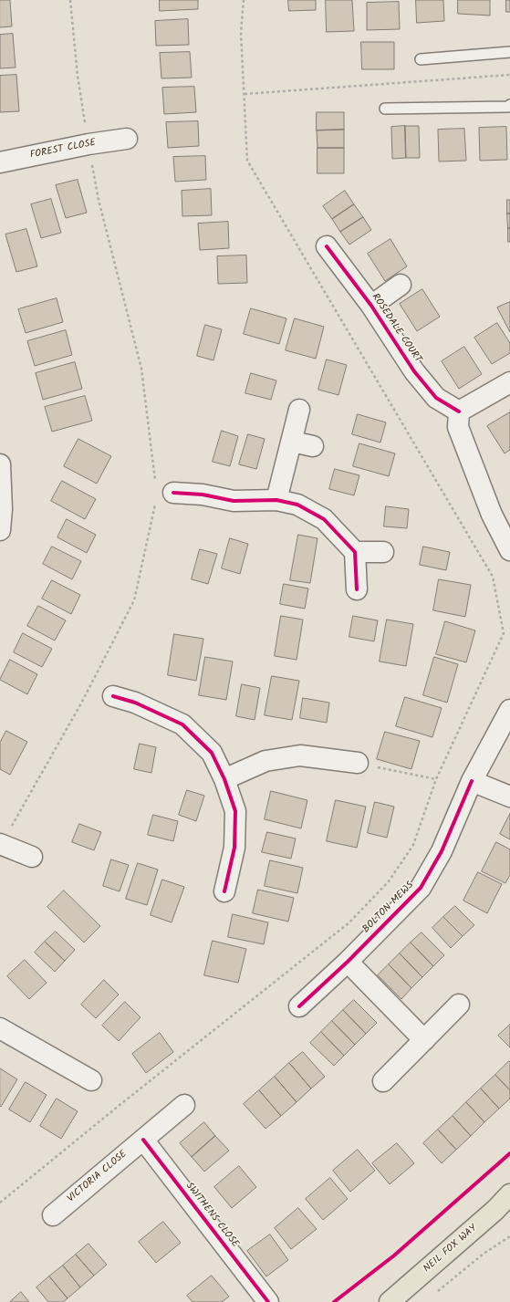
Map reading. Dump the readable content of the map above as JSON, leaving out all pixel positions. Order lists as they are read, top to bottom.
{
  "streets": {
    "main road": ["NEIL FOX WAY"],
    "street": [
      "FOREST CLOSE",
      "ROSEDALE COURT",
      "BOLTON MEWS",
      "VICTORIA CLOSE",
      "SWITHENS CLOSE"
    ]
  },
  "crossings": [
    ["VICTORIA CLOSE", "SWITHENS CLOSE"]
  ]
}
